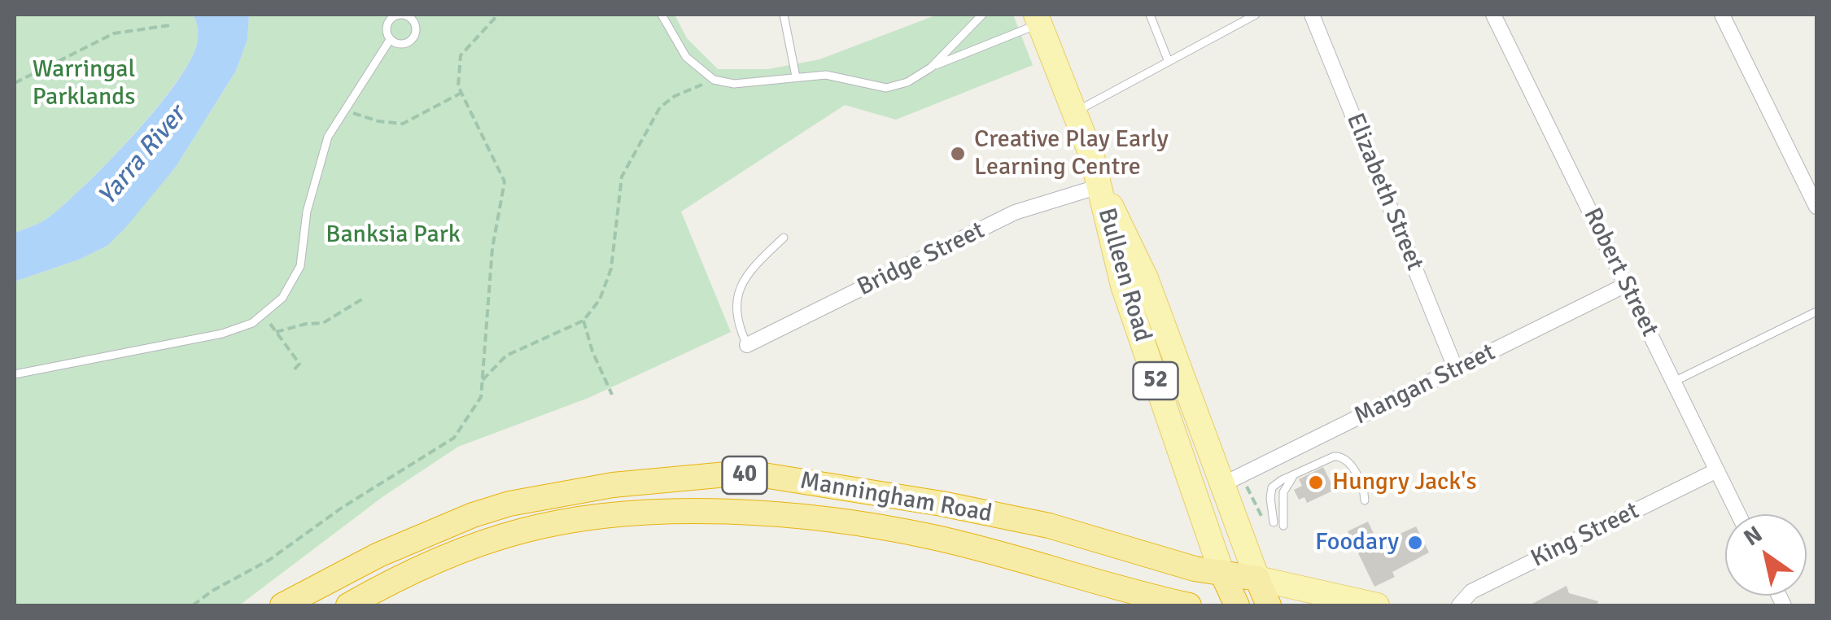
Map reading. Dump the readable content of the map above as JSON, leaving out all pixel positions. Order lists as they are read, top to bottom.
{
  "streets": {
    "highway": [
      "Bulleen Road",
      "52",
      "40",
      "Manningham Road"
    ],
    "street": [
      "Elizabeth Street",
      "Bridge Street",
      "Robert Street",
      "Mangan Street",
      "King Street"
    ]
  },
  "crossings": [
    ["Elizabeth Street", "Mangan Street"],
    ["Bridge Street", "Bulleen Road"],
    ["Bridge Street", "52"],
    ["Robert Street", "Mangan Street"],
    ["Robert Street", "King Street"],
    ["Bulleen Road", "52"],
    ["Bulleen Road", "Mangan Street"],
    ["Bulleen Road", "Manningham Road"]
  ],
  "water": ["Yarra River"],
  "parks": ["Warringal Parklands", "Banksia Park"],
  "places": ["Creative Play Early Learning Centre", "Hungry Jack's", "Foodary"],
  "north": "top left"
}
